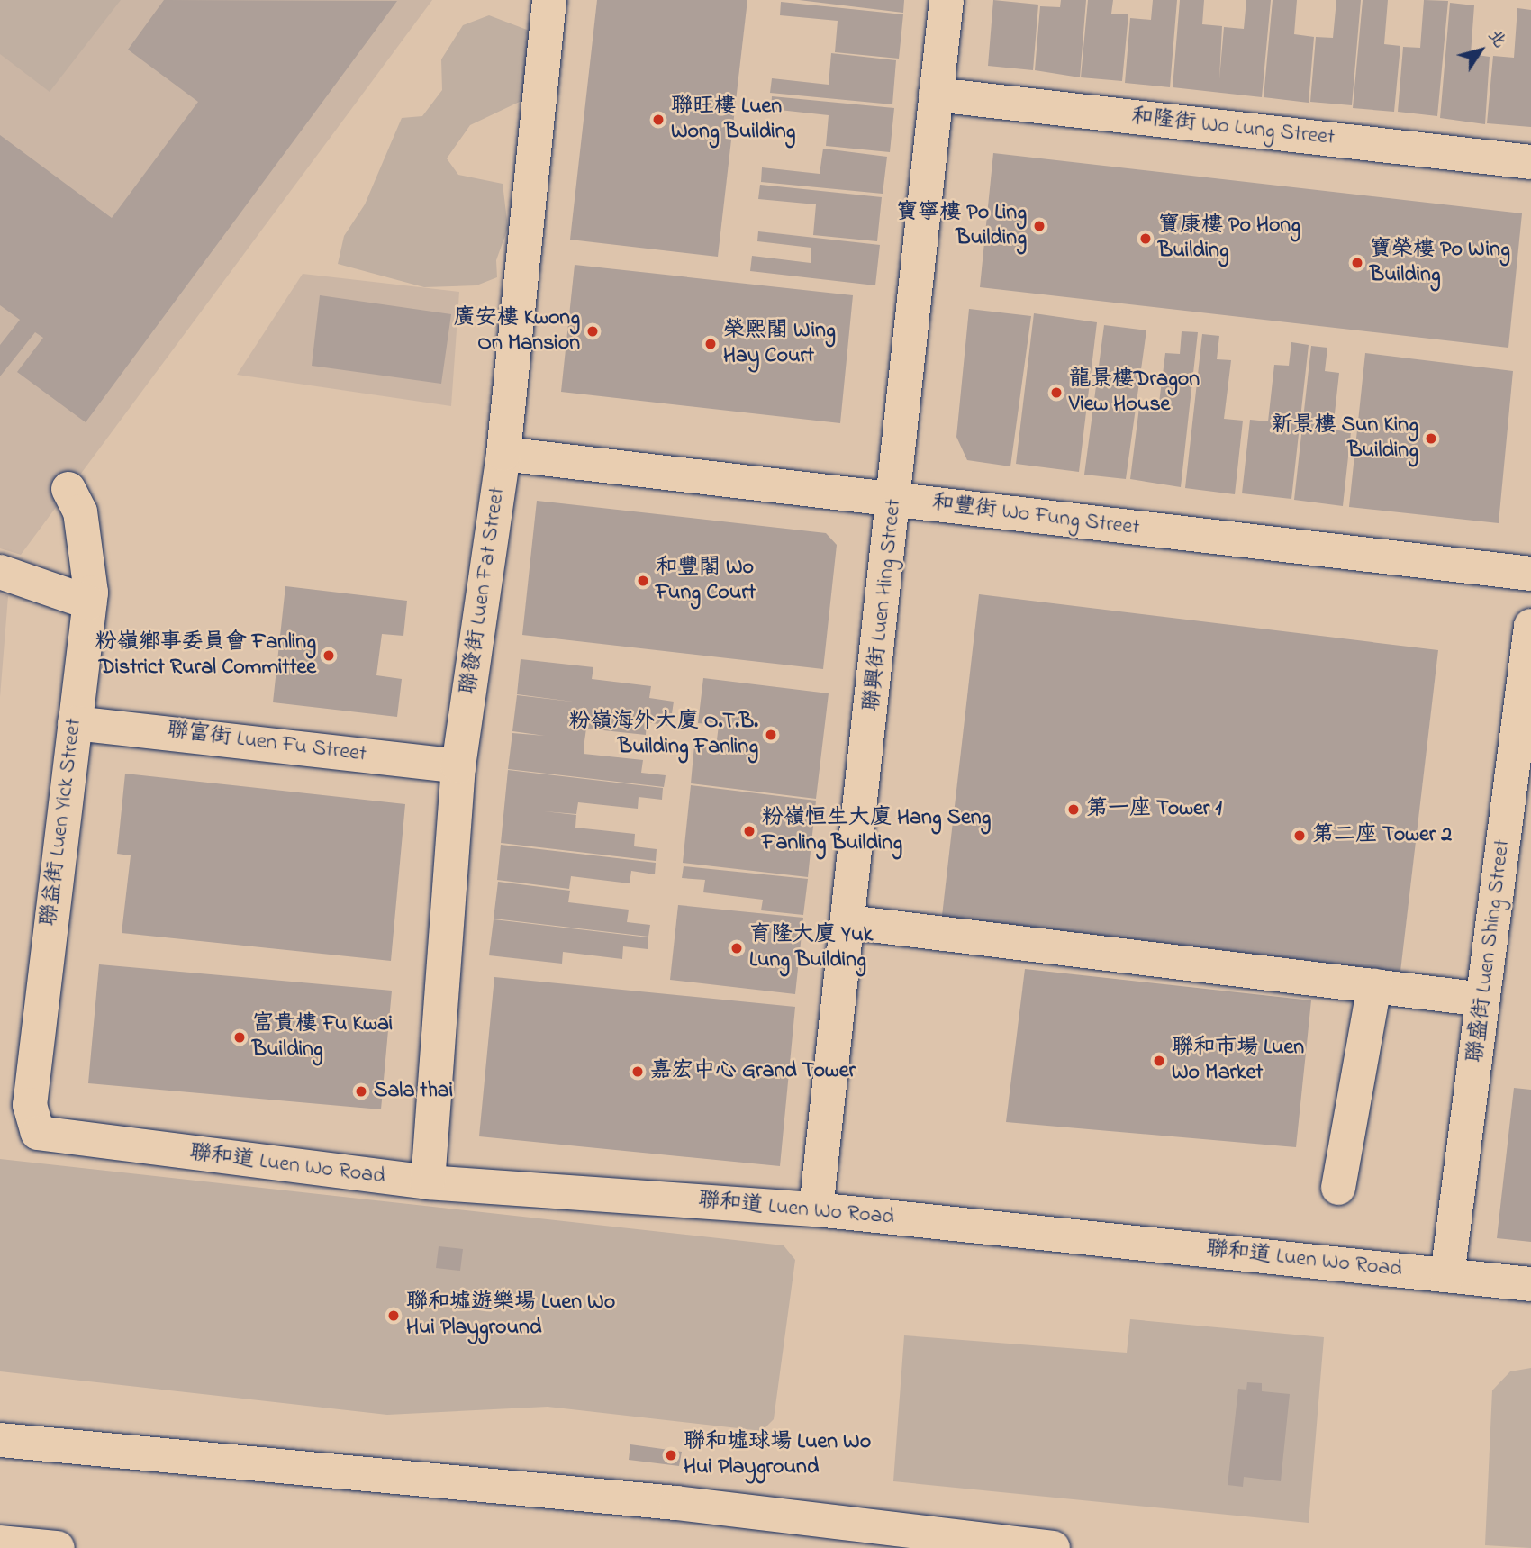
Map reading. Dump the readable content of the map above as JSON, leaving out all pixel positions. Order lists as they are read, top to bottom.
{
  "streets": {
    "street": [
      "和隆街 Wo Lung Street",
      "和豐街 Wo Fung Street",
      "聯發街 Luen Fat Street",
      "聯興街 Luen Hing Street",
      "聯富街 Luen Fu Street",
      "聯益街 Luen Yick Street",
      "聯盛街 Luen Shing Street",
      "聯和道 Luen Wo Road"
    ]
  },
  "crossings": [
    ["和隆街 Wo Lung Street", "聯興街 Luen Hing Street"],
    ["和豐街 Wo Fung Street", "聯發街 Luen Fat Street"],
    ["和豐街 Wo Fung Street", "聯興街 Luen Hing Street"],
    ["聯發街 Luen Fat Street", "聯富街 Luen Fu Street"],
    ["聯發街 Luen Fat Street", "聯和道 Luen Wo Road"],
    ["聯興街 Luen Hing Street", "聯和道 Luen Wo Road"],
    ["聯富街 Luen Fu Street", "聯益街 Luen Yick Street"],
    ["聯益街 Luen Yick Street", "聯和道 Luen Wo Road"],
    ["聯盛街 Luen Shing Street", "聯和道 Luen Wo Road"]
  ],
  "places": [
    "聯旺樓 Luen Wong Building",
    "寶寧樓 Po Ling Building",
    "寶康樓 Po Hong Building",
    "寶榮樓 Po Wing Building",
    "廣安樓 Kwong On Mansion",
    "榮熙閣 Wing Hay Court",
    "龍景樓Dragon View House",
    "新景樓 Sun King Building",
    "和豐閣 Wo Fung Court",
    "粉嶺鄉事委員會 Fanling District Rural Committee",
    "粉嶺海外大廈 O.T.B. Building Fanling",
    "第一座 Tower 1",
    "粉嶺恒生大廈 Hang Seng Fanling Building",
    "第二座 Tower 2",
    "育隆大廈 Yuk Lung Building",
    "富貴樓 Fu Kwai Building",
    "聯和市場 Luen Wo Market",
    "嘉宏中心 Grand Tower",
    "Sala thai",
    "聯和墟遊樂場 Luen Wo Hui Playground",
    "聯和墟球場 Luen Wo Hui Playground"
  ],
  "north": "top right"
}
